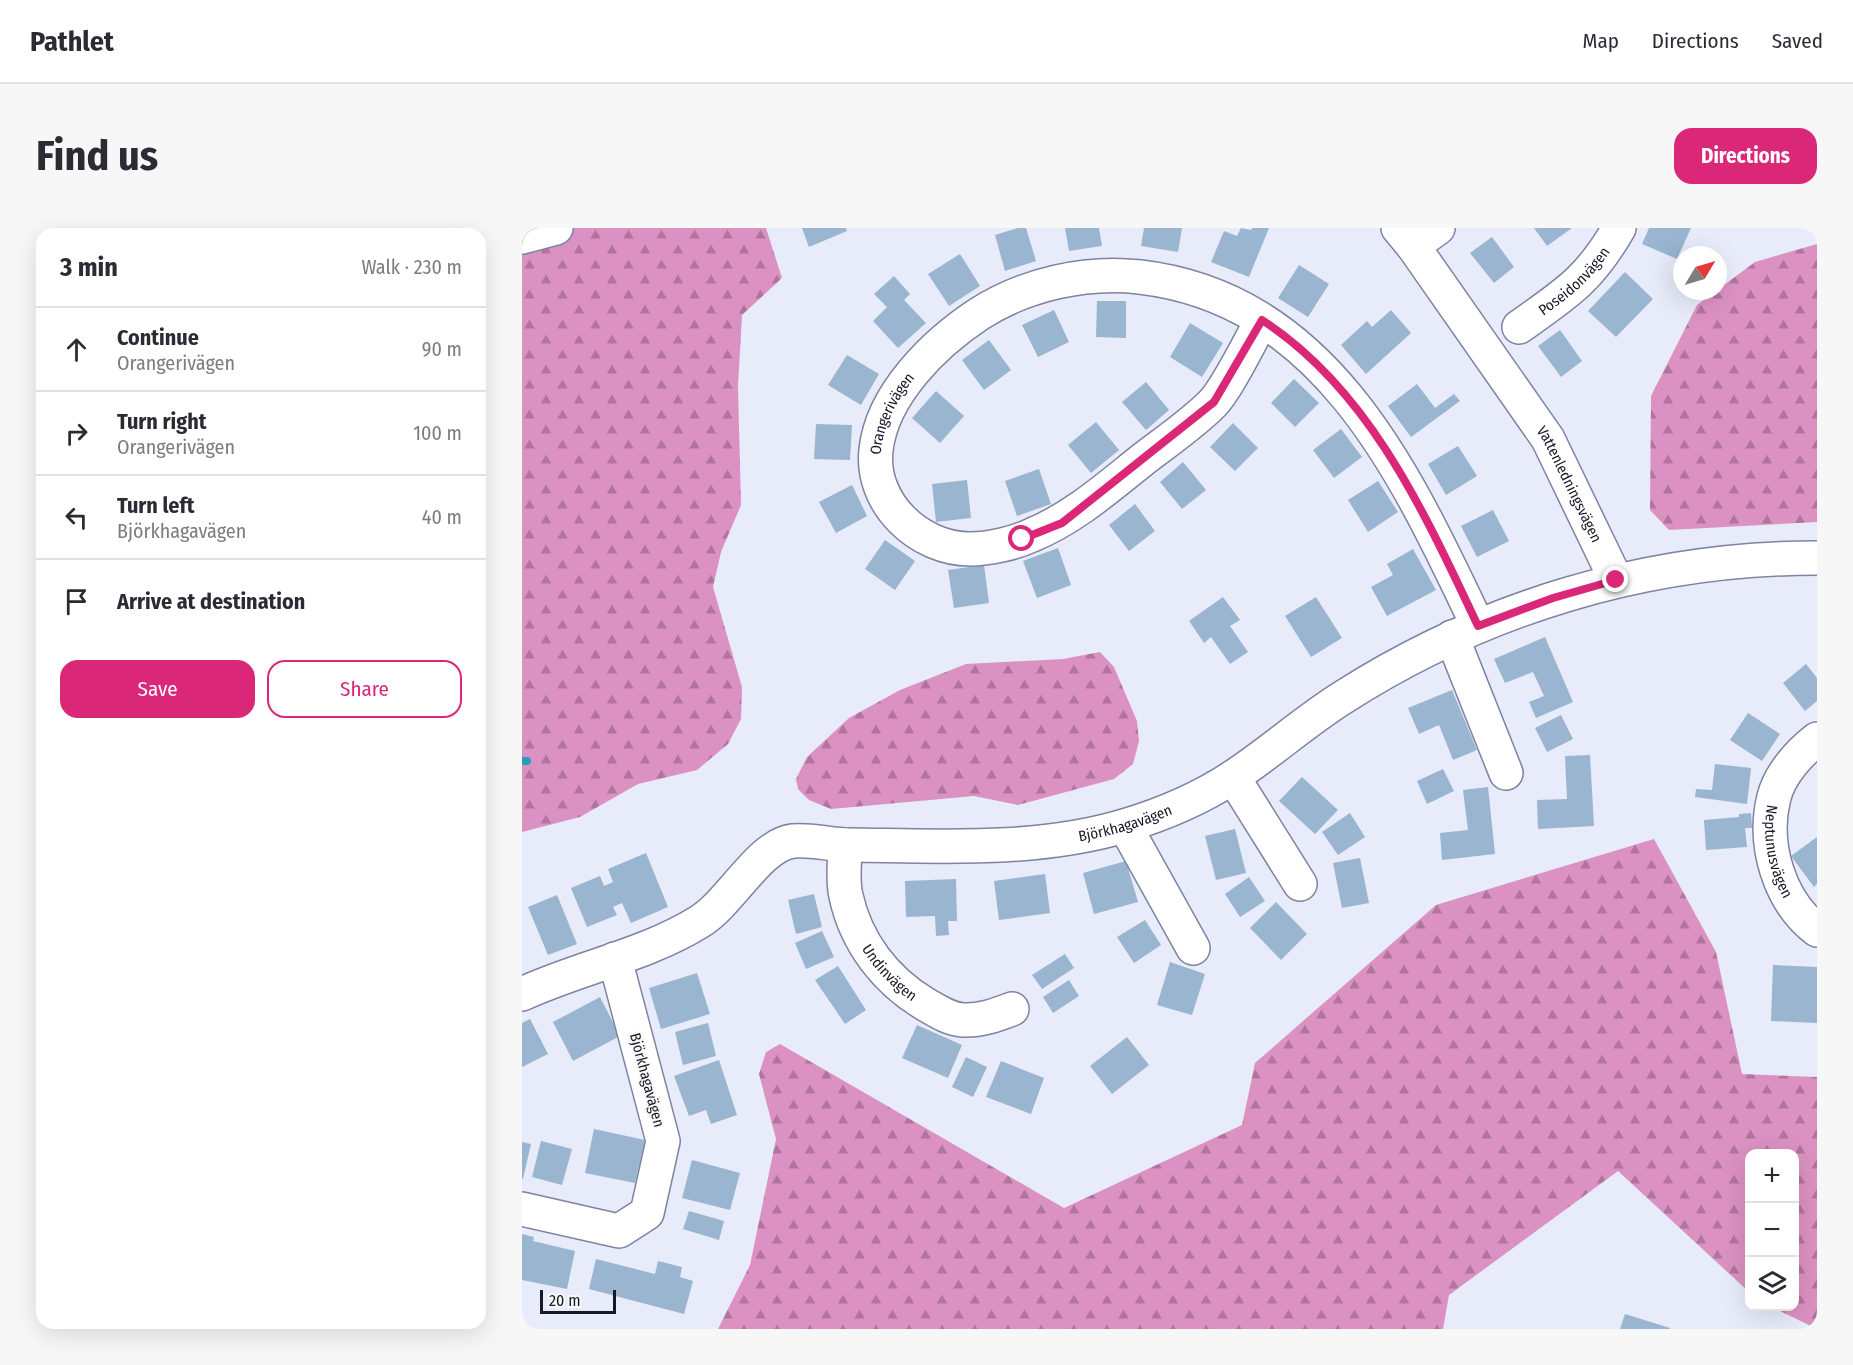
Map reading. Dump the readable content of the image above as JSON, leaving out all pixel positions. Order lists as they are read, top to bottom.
{
  "streets": {
    "street": [
      "Poseidonvägen",
      "Orangerivägen",
      "Vattenledningsvägen",
      "Björkhagavägen",
      "Neptunusvägen",
      "Undinvägen"
    ]
  },
  "crossings": [
    ["Orangerivägen", "Björkhagavägen"],
    ["Vattenledningsvägen", "Björkhagavägen"],
    ["Björkhagavägen", "Undinvägen"]
  ],
  "scale_bar": "20 m",
  "north": "top right",
  "page": {
    "header": "Pathlet",
    "nav": ["Map", "Directions", "Saved"],
    "buttons": [
      "Directions",
      ["Save", "Share"]
    ],
    "title": "Find us",
    "heading": ["3 min", "Walk · 230 m"],
    "list": [
      ["Continue", "Orangerivägen", "90 m"],
      ["Turn right", "Orangerivägen", "100 m"],
      ["Turn left", "Björkhagavägen", "40 m"],
      "Arrive at destination"
    ],
    "map_buttons": ["+", "−"],
    "scale": "20 m"
  }
}
